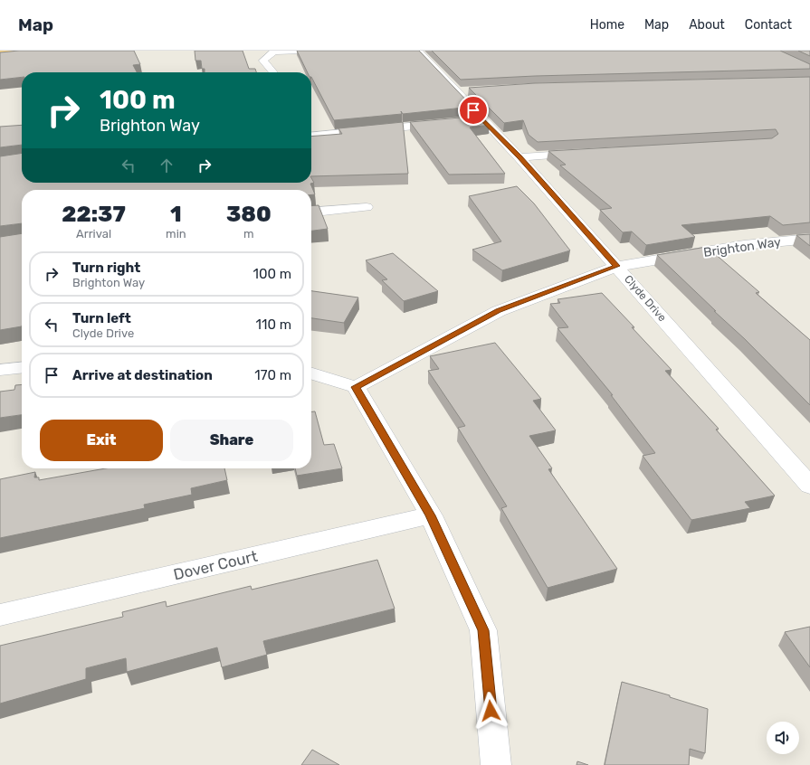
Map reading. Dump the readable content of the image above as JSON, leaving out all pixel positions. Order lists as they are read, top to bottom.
{
  "streets": {
    "street": ["Brighton Way", "Clyde Drive", "Dover Court"]
  },
  "crossings": [
    ["Brighton Way", "Clyde Drive"]
  ],
  "page": {
    "header": "Map",
    "nav": [
      "Home",
      "Map",
      "About",
      "Contact"
    ],
    "turn": ["100 m", "Brighton Way"],
    "eta": [
      "22:37",
      "Arrival",
      "1",
      "min",
      "380",
      "m"
    ],
    "list": [
      {
        "name": "Turn right",
        "note": "Brighton Way",
        "value": "100 m"
      },
      {
        "name": "Turn left",
        "note": "Clyde Drive",
        "value": "110 m"
      },
      {
        "name": "Arrive at destination",
        "value": "170 m"
      }
    ],
    "buttons": ["Exit", "Share"]
  }
}
